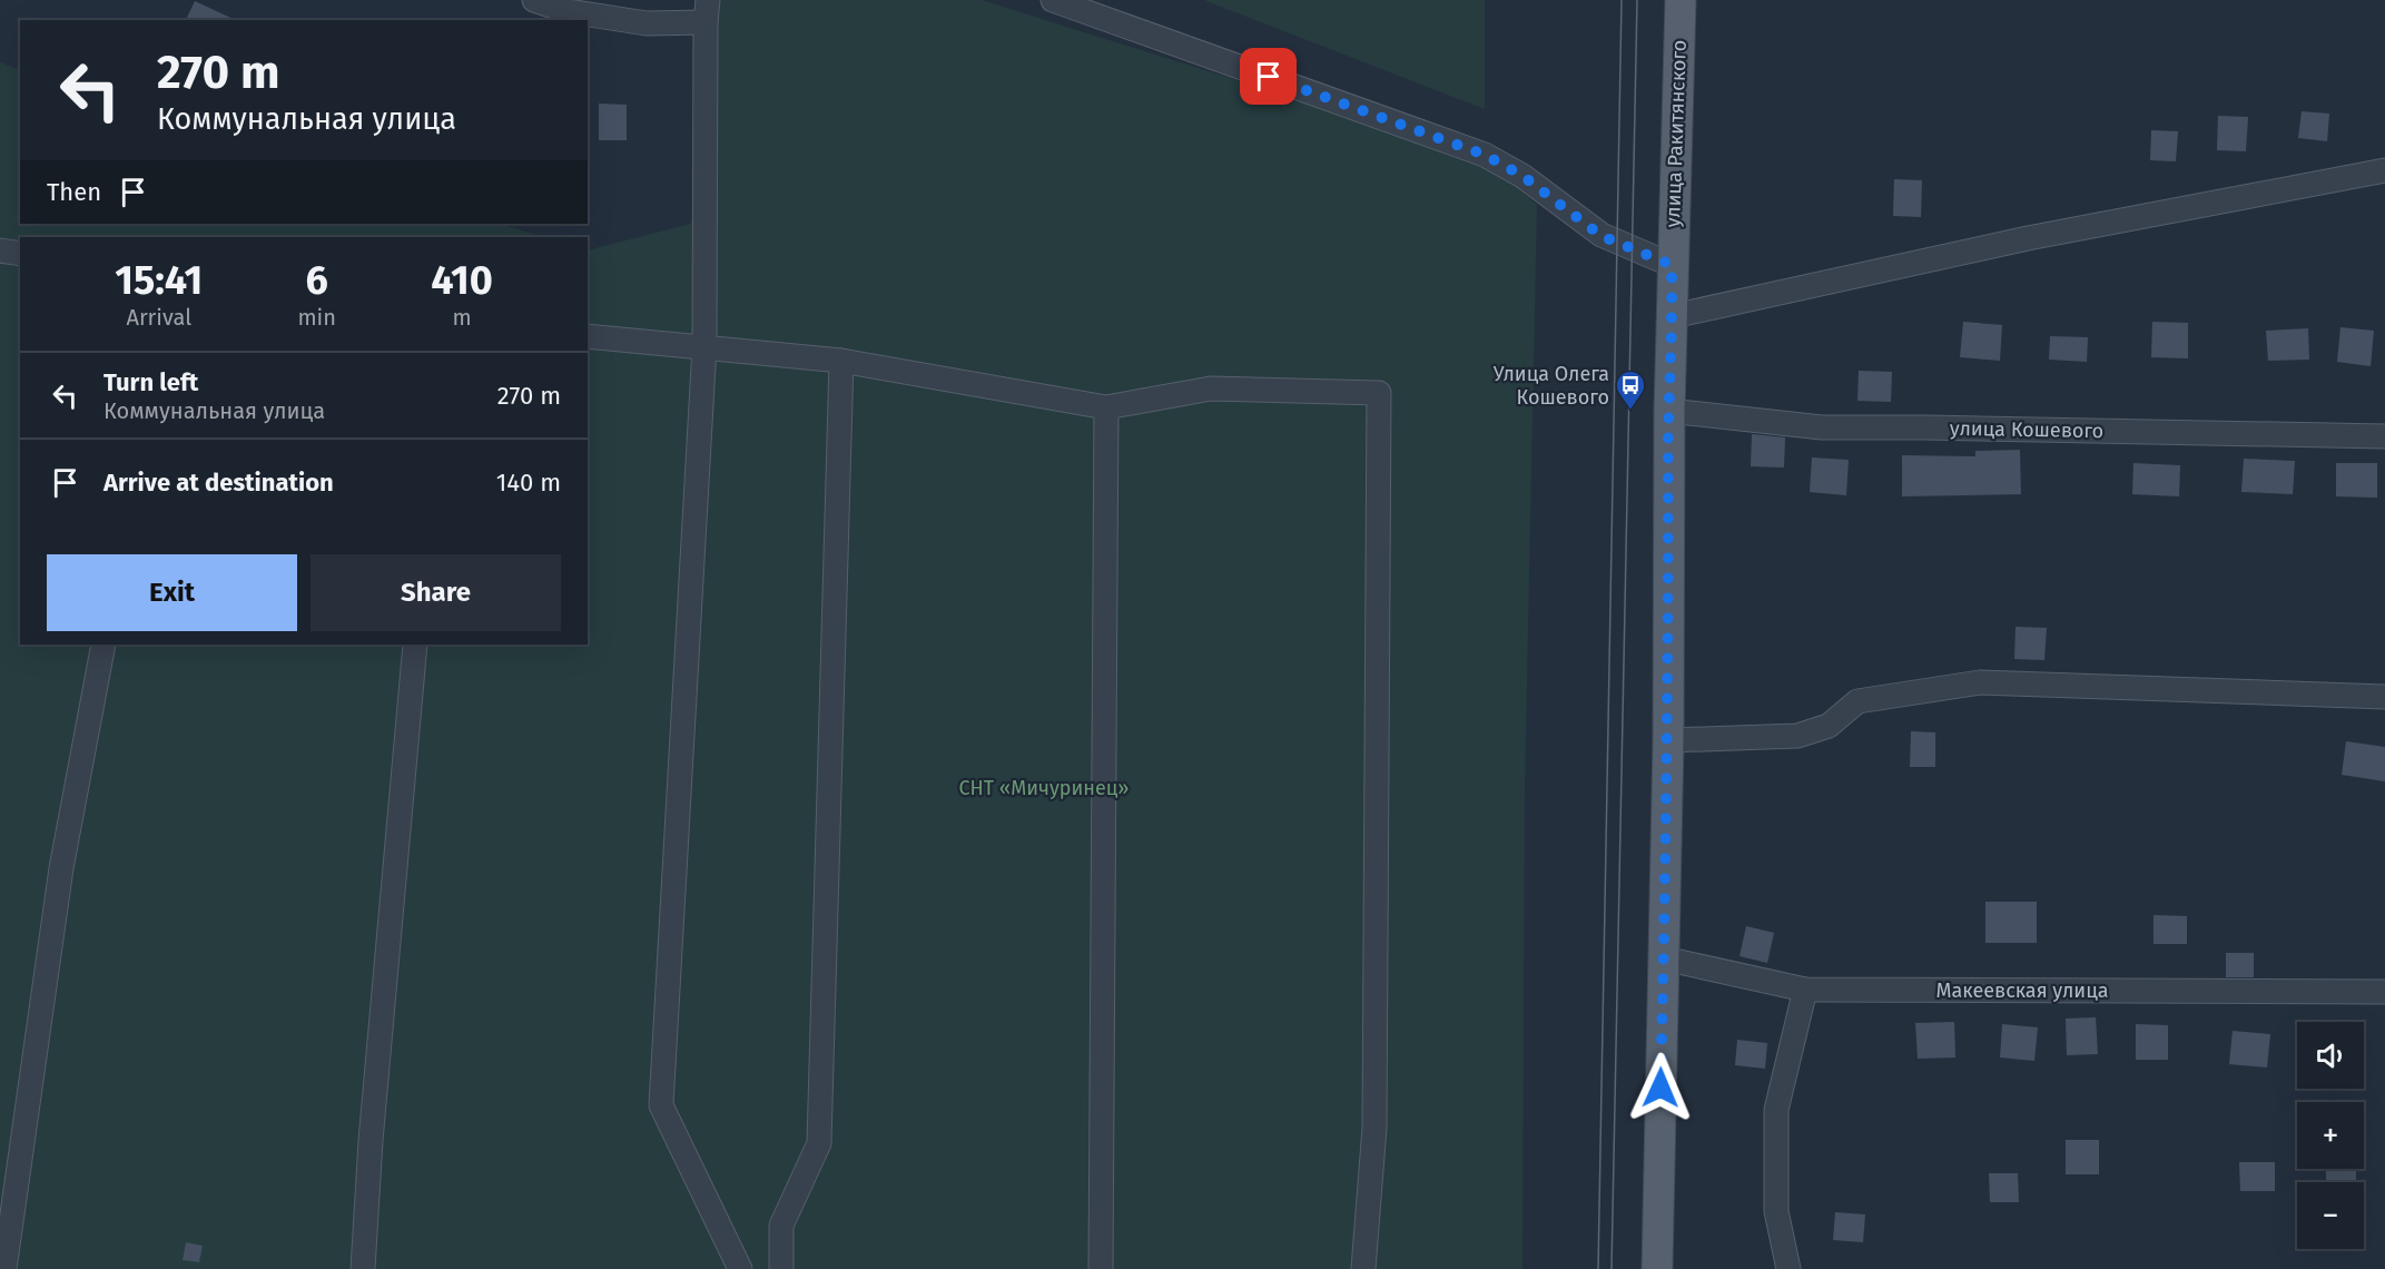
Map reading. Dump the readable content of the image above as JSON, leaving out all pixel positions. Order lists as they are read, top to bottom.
{
  "streets": {
    "main road": ["улица Ракитянского"],
    "street": ["улица Кошевого", "Макеевская улица"]
  },
  "crossings": [
    ["улица Ракитянского", "улица Кошевого"],
    ["улица Ракитянского", "Макеевская улица"]
  ],
  "parks": ["СНТ «Мичуринец»"],
  "places": {
    "bus stop": ["Улица Олега Кошевого"]
  },
  "page": {
    "turn": ["270 m", "Коммунальная улица"],
    "then": "Then",
    "eta": [
      "15:41",
      "Arrival",
      "6",
      "min",
      "410",
      "m"
    ],
    "list": [
      {
        "name": "Turn left",
        "note": "Коммунальная улица",
        "value": "270 m"
      },
      {
        "name": "Arrive at destination",
        "value": "140 m"
      }
    ],
    "buttons": ["Exit", "Share"],
    "map_buttons": ["+", "−"]
  }
}
